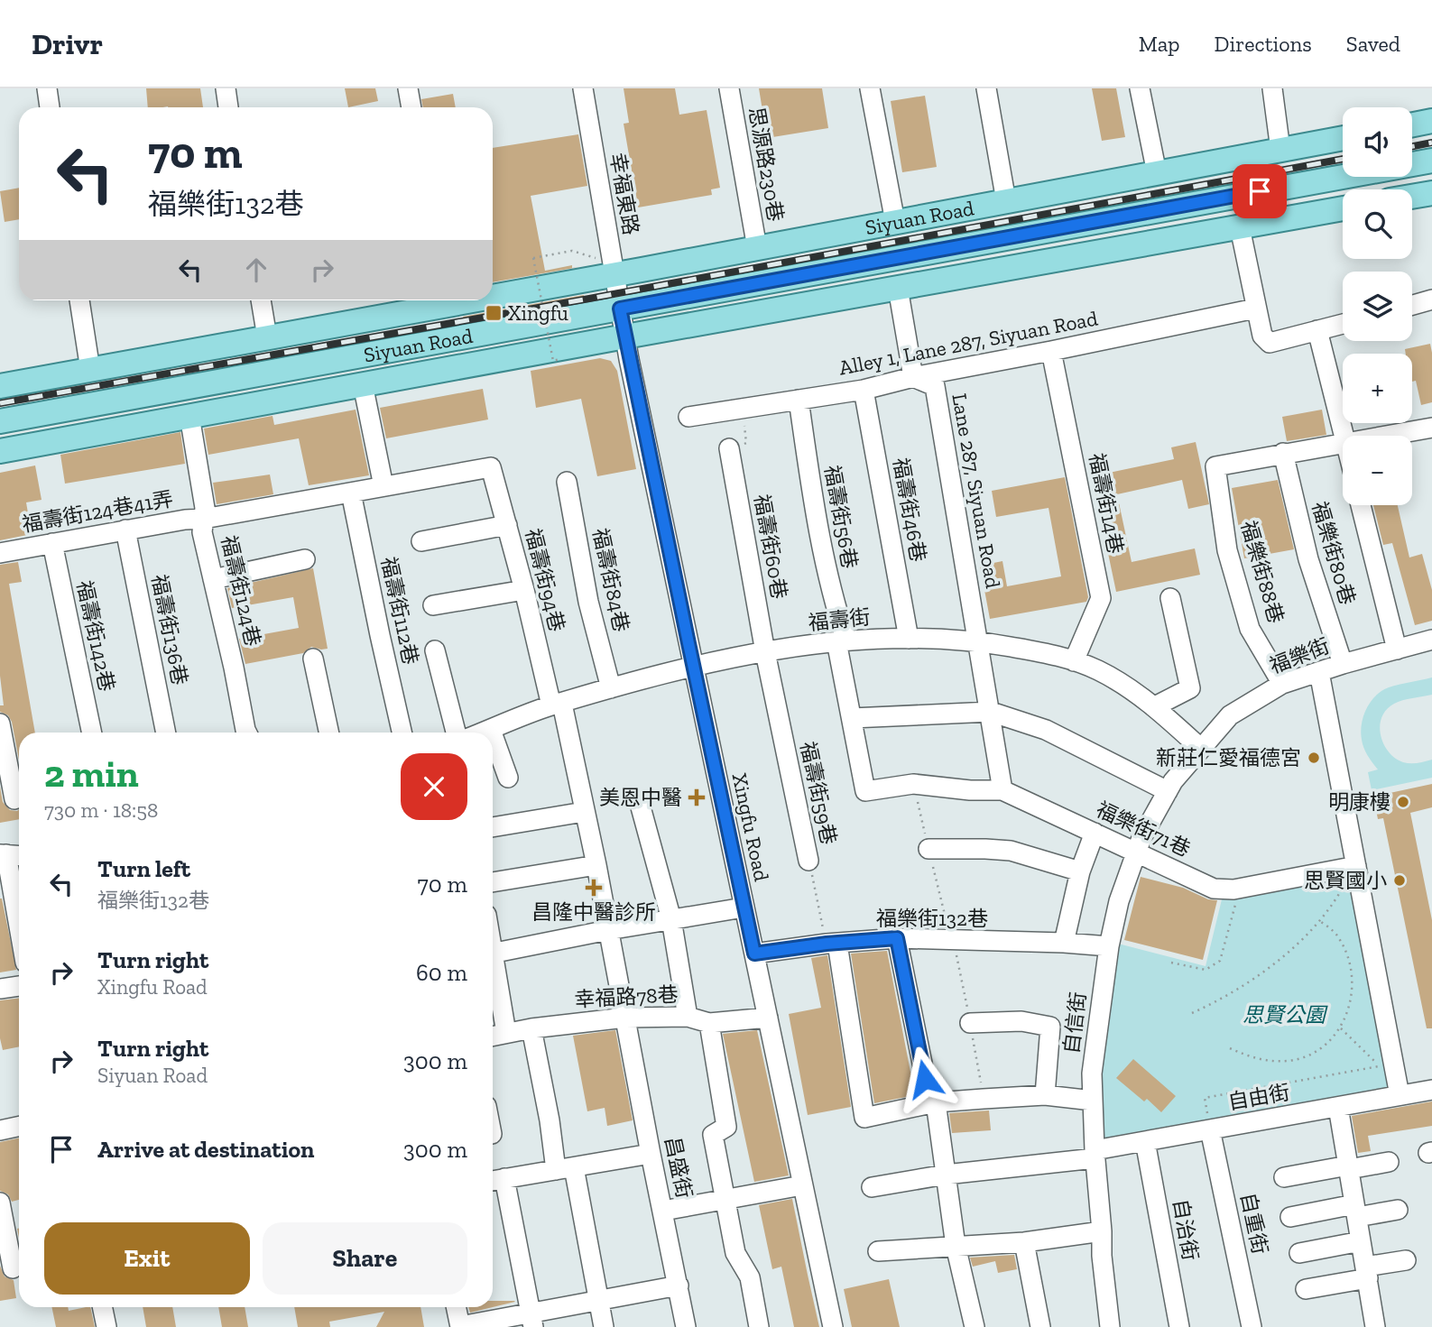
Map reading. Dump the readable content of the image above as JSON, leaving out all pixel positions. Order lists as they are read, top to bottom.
{
  "streets": {
    "main road": ["Siyuan Road"],
    "street": [
      "思源路230巷",
      "幸福東路",
      "Alley 1, Lane 287, Siyuan Road",
      "Lane 287, Siyuan Road",
      "福壽街14巷",
      "福壽街46巷",
      "福壽街124巷41弄",
      "福壽街56巷",
      "福壽街60巷",
      "福樂街80巷",
      "福樂街88巷",
      "福壽街94巷",
      "福壽街84巷",
      "福壽街124巷",
      "福壽街112巷",
      "福壽街",
      "福壽街136巷",
      "福壽街142巷",
      "福樂街",
      "福壽街59巷",
      "Xingfu Road",
      "福樂街71巷",
      "福樂街132巷",
      "幸福路78巷",
      "自信街",
      "自由街",
      "昌盛街",
      "自重街",
      "自治街"
    ]
  },
  "crossings": [
    ["思源路230巷", "Siyuan Road"],
    ["幸福東路", "Siyuan Road"],
    ["幸福東路", "Xingfu Road"],
    ["Siyuan Road", "福壽街124巷"],
    ["Siyuan Road", "Xingfu Road"],
    ["Alley 1, Lane 287, Siyuan Road", "Lane 287, Siyuan Road"],
    ["Alley 1, Lane 287, Siyuan Road", "福壽街14巷"],
    ["Alley 1, Lane 287, Siyuan Road", "福壽街46巷"],
    ["Alley 1, Lane 287, Siyuan Road", "福壽街56巷"],
    ["Lane 287, Siyuan Road", "福壽街"],
    ["福壽街14巷", "福壽街"],
    ["福壽街46巷", "福壽街"],
    ["福壽街124巷41弄", "福壽街94巷"],
    ["福壽街124巷41弄", "福壽街124巷"],
    ["福壽街124巷41弄", "福壽街112巷"],
    ["福壽街124巷41弄", "福壽街136巷"],
    ["福壽街124巷41弄", "福壽街142巷"],
    ["福壽街56巷", "福壽街"],
    ["福壽街56巷", "福樂街71巷"],
    ["福壽街60巷", "福壽街"],
    ["福壽街60巷", "福壽街59巷"],
    ["福樂街80巷", "福樂街88巷"],
    ["福樂街80巷", "福樂街"],
    ["福樂街88巷", "福樂街"],
    ["福壽街94巷", "福壽街"],
    ["福壽街94巷", "昌盛街"],
    ["福壽街84巷", "福壽街"],
    ["福壽街", "福樂街"],
    ["福壽街", "福壽街59巷"],
    ["福壽街", "Xingfu Road"],
    ["福壽街", "自信街"],
    ["福樂街", "自信街"],
    ["福壽街59巷", "福樂街132巷"],
    ["Xingfu Road", "福樂街132巷"],
    ["Xingfu Road", "幸福路78巷"],
    ["福樂街71巷", "自信街"],
    ["福樂街132巷", "自信街"],
    ["幸福路78巷", "昌盛街"],
    ["自信街", "自由街"],
    ["自由街", "自重街"],
    ["自由街", "自治街"]
  ],
  "parks": ["思賢公園"],
  "places": {
    "transit": ["Xingfu"],
    "other": ["新莊仁愛福德宮", "明康樓", "思賢國小"],
    "health": ["美恩中醫", "昌隆中醫診所"]
  },
  "page": {
    "header": "Drivr",
    "nav": ["Map", "Directions", "Saved"],
    "map_buttons": ["+", "−"],
    "turn": ["70 m", "福樂街132巷"],
    "heading": ["2 min", "730 m · 18:58"],
    "list": [
      {
        "name": "Turn left",
        "note": "福樂街132巷",
        "value": "70 m"
      },
      {
        "name": "Turn right",
        "note": "Xingfu Road",
        "value": "60 m"
      },
      {
        "name": "Turn right",
        "note": "Siyuan Road",
        "value": "300 m"
      },
      {
        "name": "Arrive at destination",
        "value": "300 m"
      }
    ],
    "buttons": ["Exit", "Share"]
  }
}
